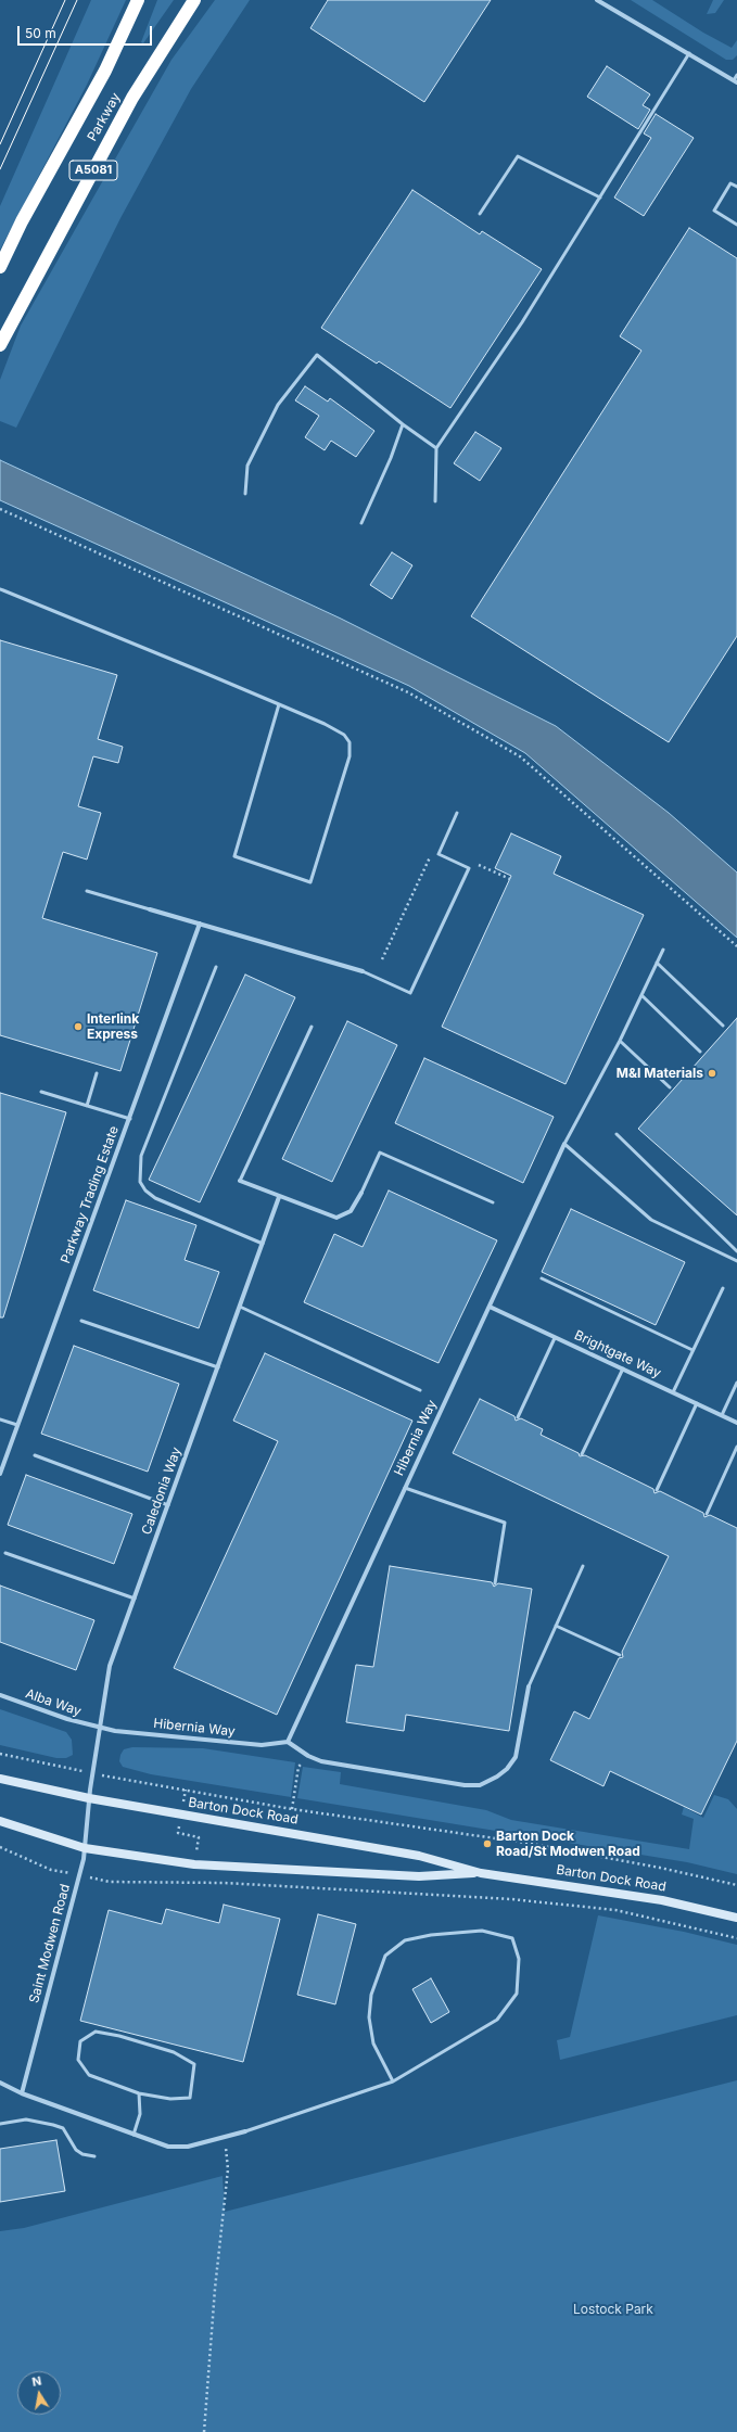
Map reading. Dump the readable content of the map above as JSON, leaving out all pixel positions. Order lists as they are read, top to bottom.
{
  "streets": {
    "highway": ["Parkway", "A5081"],
    "main road": ["Barton Dock Road"],
    "street": [
      "Parkway Trading Estate",
      "Brightgate Way",
      "Hibernia Way",
      "Caledonia Way",
      "Alba Way",
      "Saint Modwen Road"
    ]
  },
  "crossings": [
    ["Brightgate Way", "Hibernia Way"],
    ["Hibernia Way", "Caledonia Way"],
    ["Hibernia Way", "Alba Way"],
    ["Caledonia Way", "Alba Way"],
    ["Caledonia Way", "Barton Dock Road"],
    ["Caledonia Way", "Saint Modwen Road"],
    ["Barton Dock Road", "Saint Modwen Road"]
  ],
  "parks": ["Lostock Park"],
  "places": ["Interlink Express", "M&I Materials", "Barton Dock Road/St Modwen Road"],
  "scale_bar": "50 m",
  "north": "top"
}
